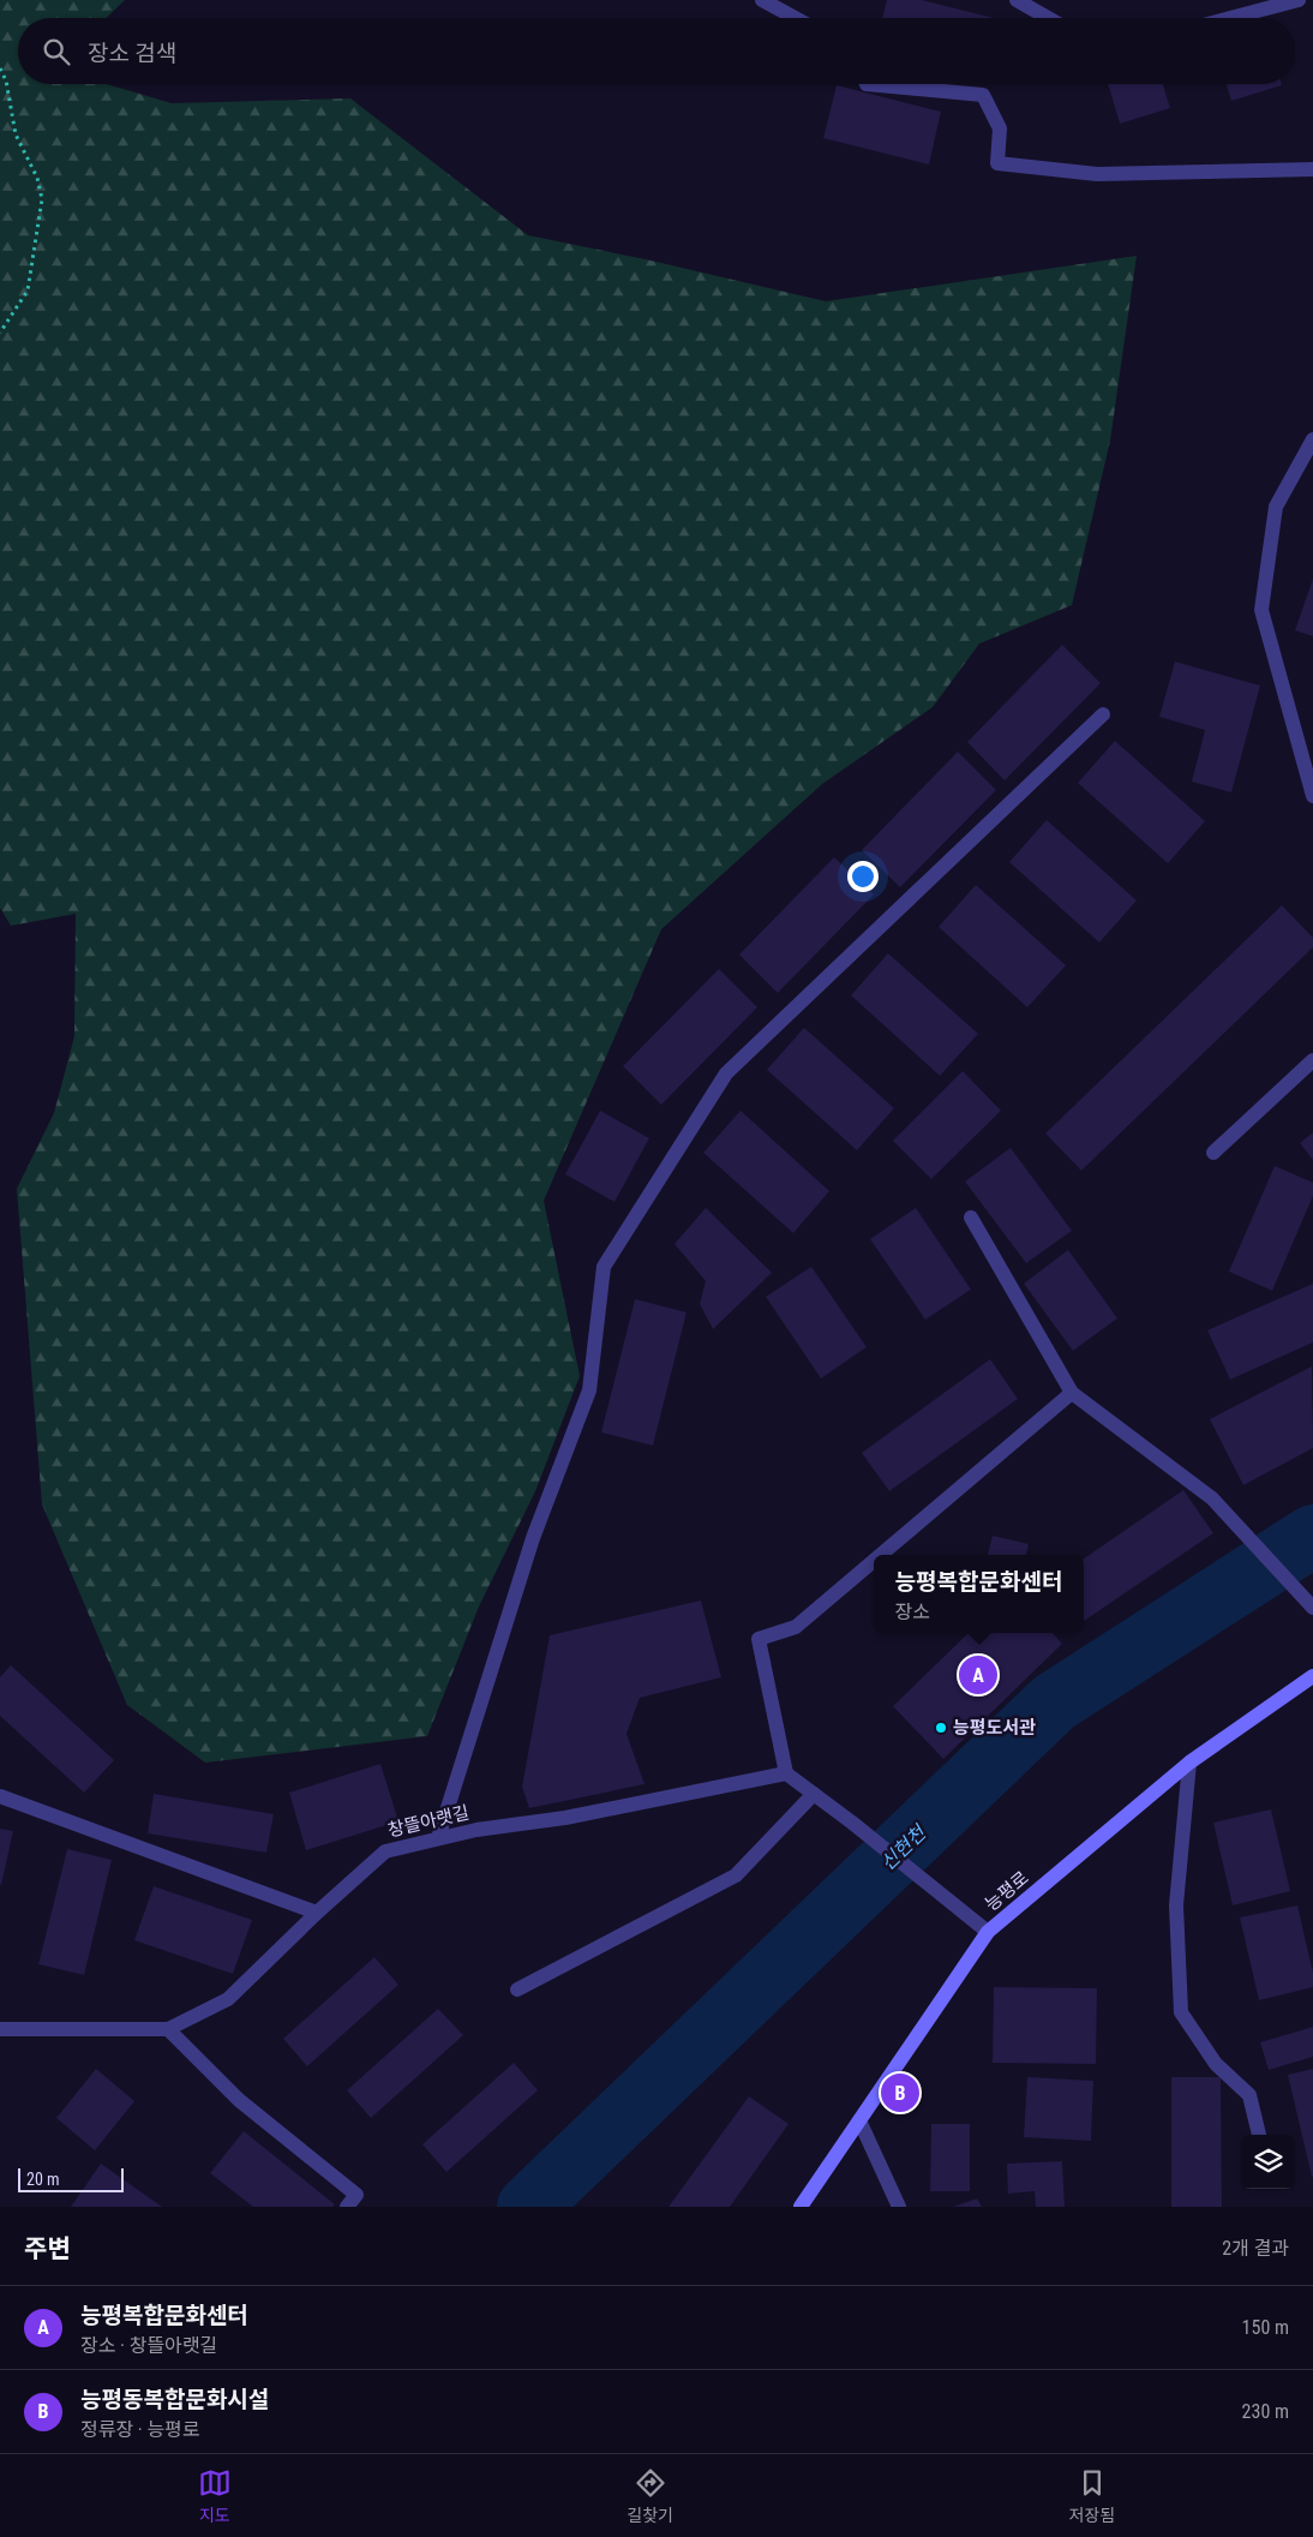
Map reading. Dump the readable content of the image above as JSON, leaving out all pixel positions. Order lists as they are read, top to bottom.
{
  "streets": {
    "main road": ["능평로"],
    "street": ["창뜰아랫길"]
  },
  "water": ["신현천"],
  "places": ["능평도서관"],
  "scale_bar": "20 m",
  "page": {
    "search": "장소 검색",
    "popup": ["능평복합문화센터", "장소"],
    "pins": ["A", "B"],
    "scale": "20 m",
    "heading": ["주변", "2개 결과"],
    "list": [
      {
        "mark": "A",
        "name": "능평복합문화센터",
        "note": "장소 · 창뜰아랫길",
        "value": "150 m"
      },
      {
        "mark": "B",
        "name": "능평동복합문화시설",
        "note": "정류장 · 능평로",
        "value": "230 m"
      }
    ],
    "nav": ["지도", "길찾기", "저장됨"]
  }
}
